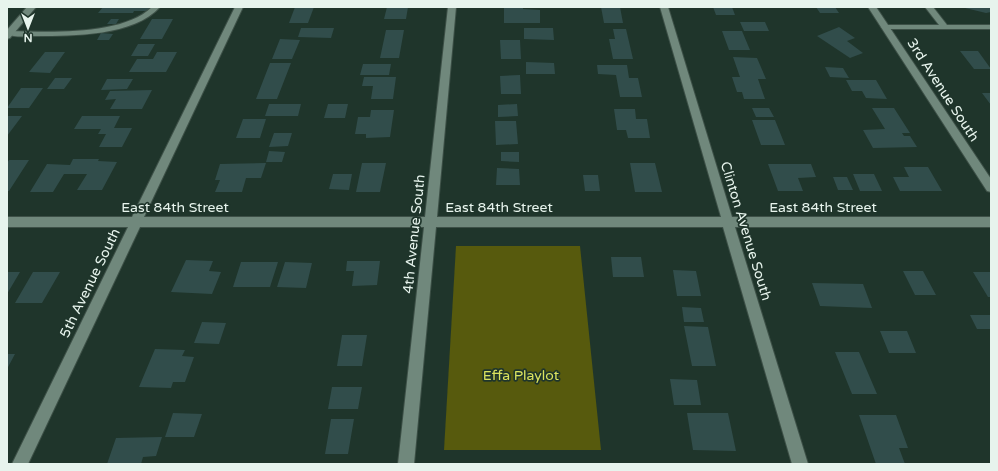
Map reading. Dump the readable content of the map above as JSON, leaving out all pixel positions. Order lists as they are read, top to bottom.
{
  "streets": {
    "street": [
      "3rd Avenue South",
      "East 84th Street",
      "Clinton Avenue South",
      "4th Avenue South",
      "5th Avenue South"
    ]
  },
  "crossings": [
    ["East 84th Street", "Clinton Avenue South"],
    ["East 84th Street", "4th Avenue South"],
    ["East 84th Street", "5th Avenue South"]
  ],
  "parks": ["Effa Playlot"],
  "north": "bottom"
}
